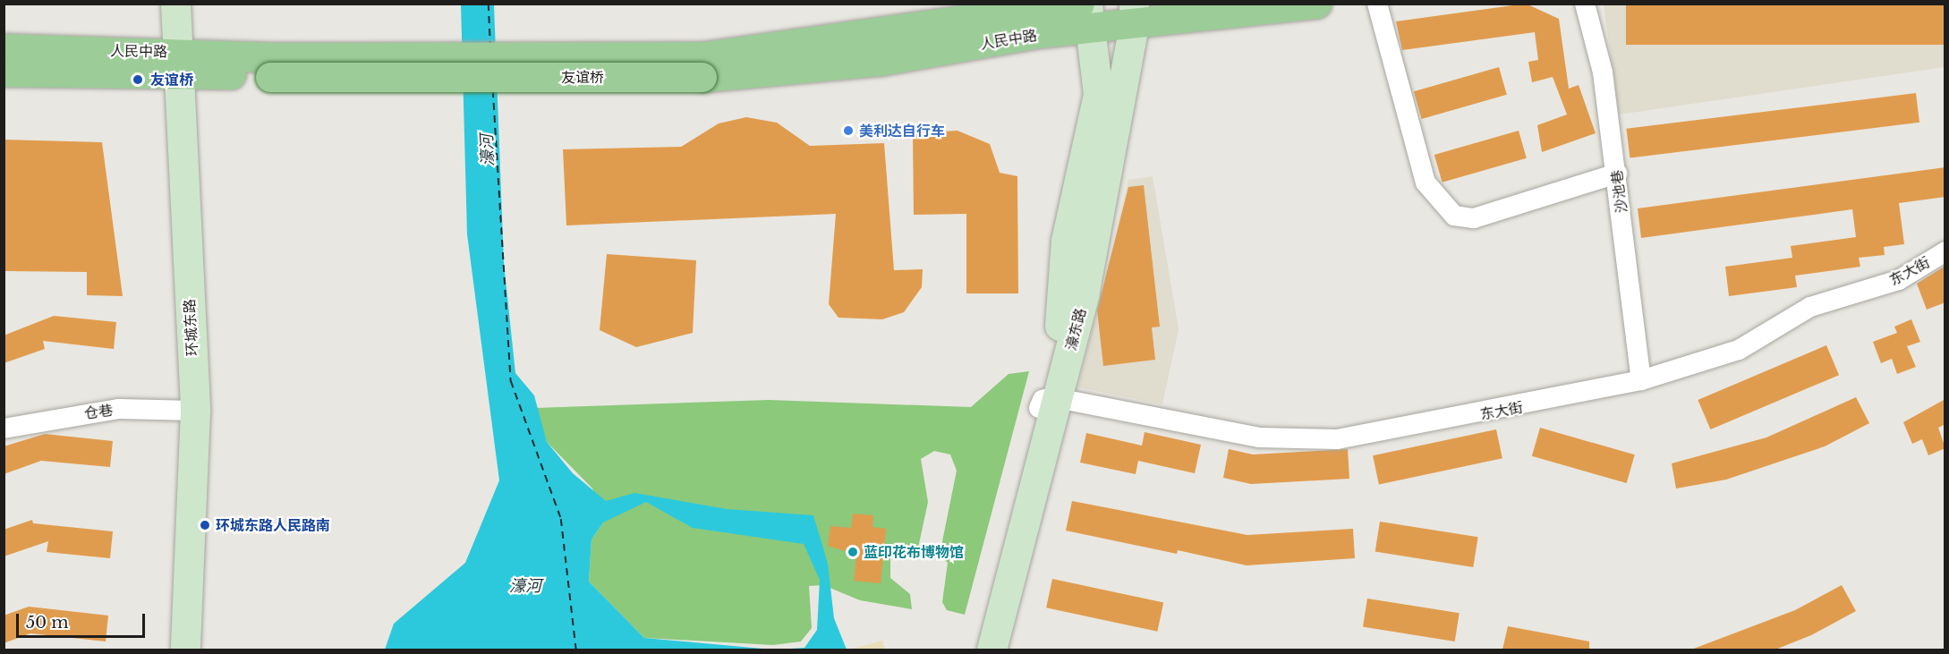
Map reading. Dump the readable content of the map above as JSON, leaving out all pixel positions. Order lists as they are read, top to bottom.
{
  "streets": {
    "main road": [
      "人民中路",
      "友谊桥",
      "环城东路",
      "濠东路"
    ],
    "street": ["沙池巷", "东大街", "仓巷"]
  },
  "crossings": [
    ["人民中路", "友谊桥"],
    ["人民中路", "环城东路"],
    ["人民中路", "濠东路"],
    ["沙池巷", "东大街"],
    ["东大街", "濠东路"],
    ["环城东路", "仓巷"]
  ],
  "water": ["濠河"],
  "places": [
    "友谊桥",
    "美利达自行车",
    "环城东路人民路南",
    "蓝印花布博物馆"
  ],
  "scale_bar": "50 m"
}
